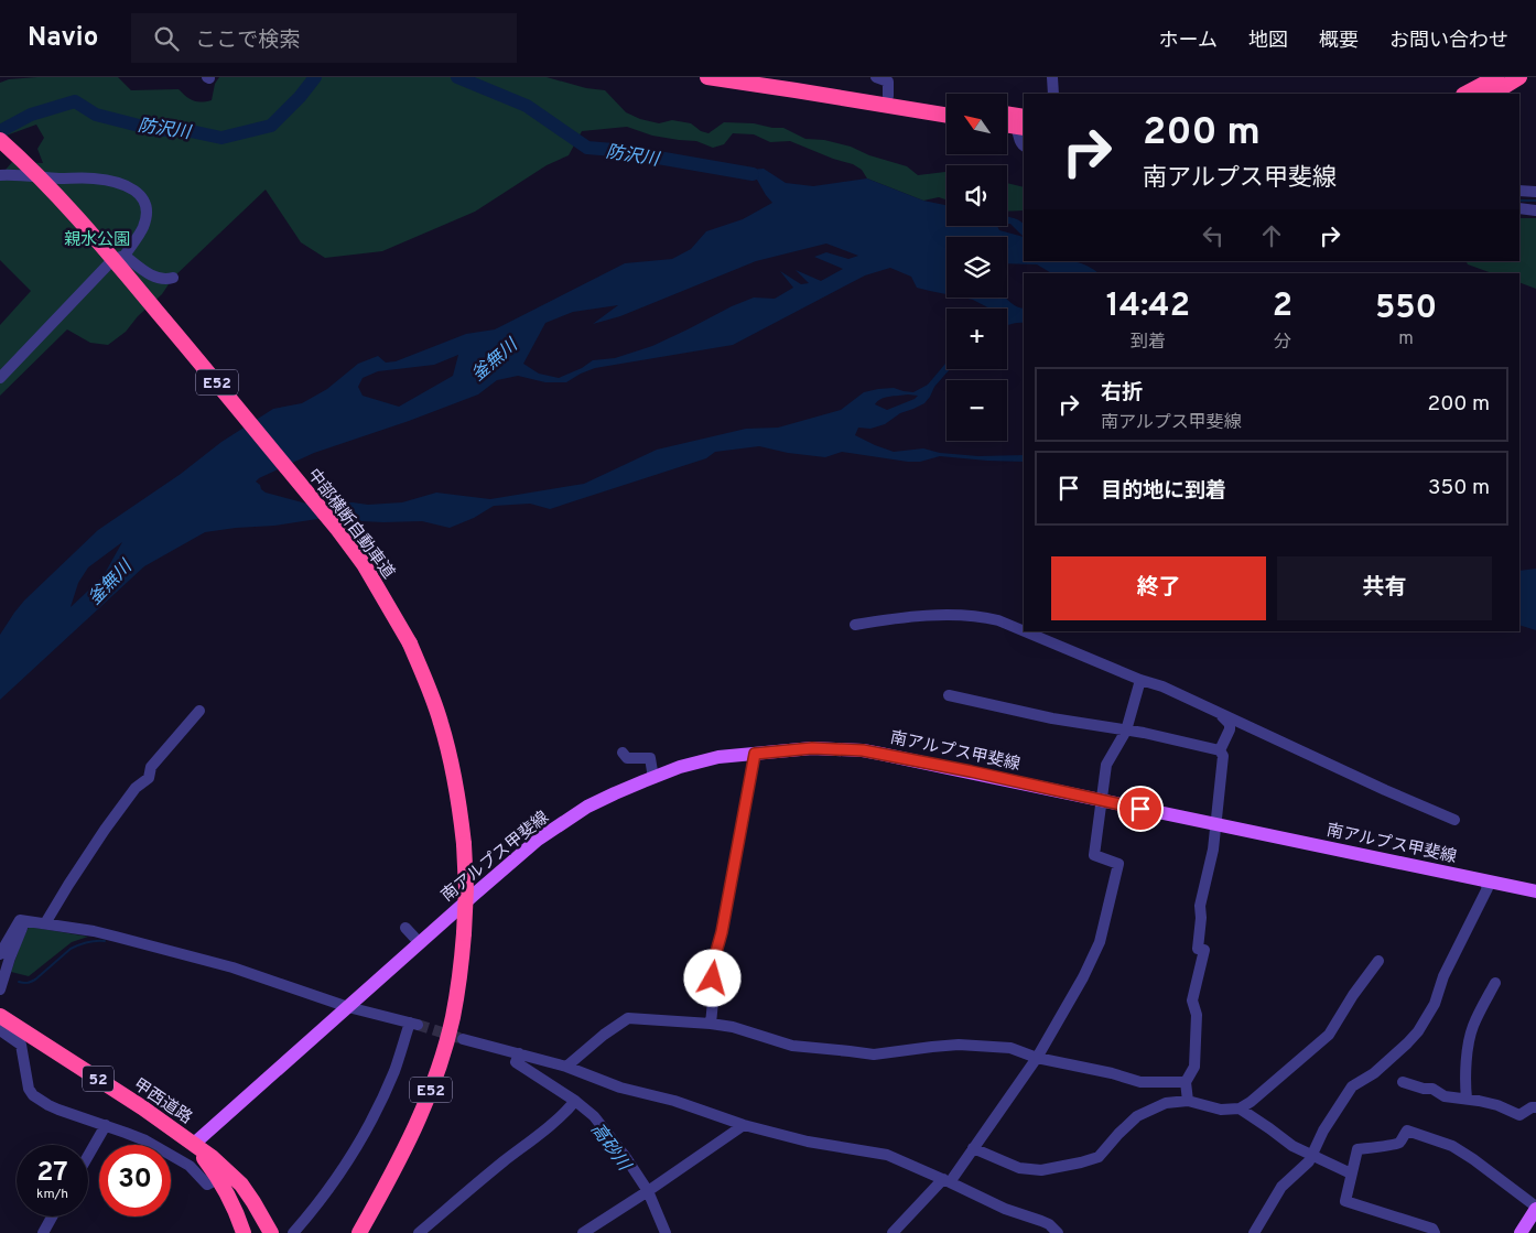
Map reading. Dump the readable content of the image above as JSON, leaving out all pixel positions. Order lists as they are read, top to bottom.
{
  "streets": {
    "highway": [
      "E52",
      "中部横断自動車道",
      "52",
      "甲西道路"
    ],
    "main road": ["南アルプス甲斐線"]
  },
  "crossings": [
    ["南アルプス甲斐線", "甲西道路"]
  ],
  "water": ["防沢川", "釜無川", "高砂川"],
  "parks": ["親水公園"],
  "north": "top left",
  "page": {
    "header": "Navio",
    "search": "ここで検索",
    "nav": [
      "ホーム",
      "地図",
      "概要",
      "お問い合わせ"
    ],
    "map_buttons": ["+", "−"],
    "turn": ["200 m", "南アルプス甲斐線"],
    "eta": [
      "14:42",
      "到着",
      "2",
      "分",
      "550",
      "m"
    ],
    "list": [
      {
        "name": "右折",
        "note": "南アルプス甲斐線",
        "value": "200 m"
      },
      {
        "name": "目的地に到着",
        "value": "350 m"
      }
    ],
    "buttons": ["終了", "共有"],
    "speed": "27 km/h",
    "limit": "30"
  }
}
